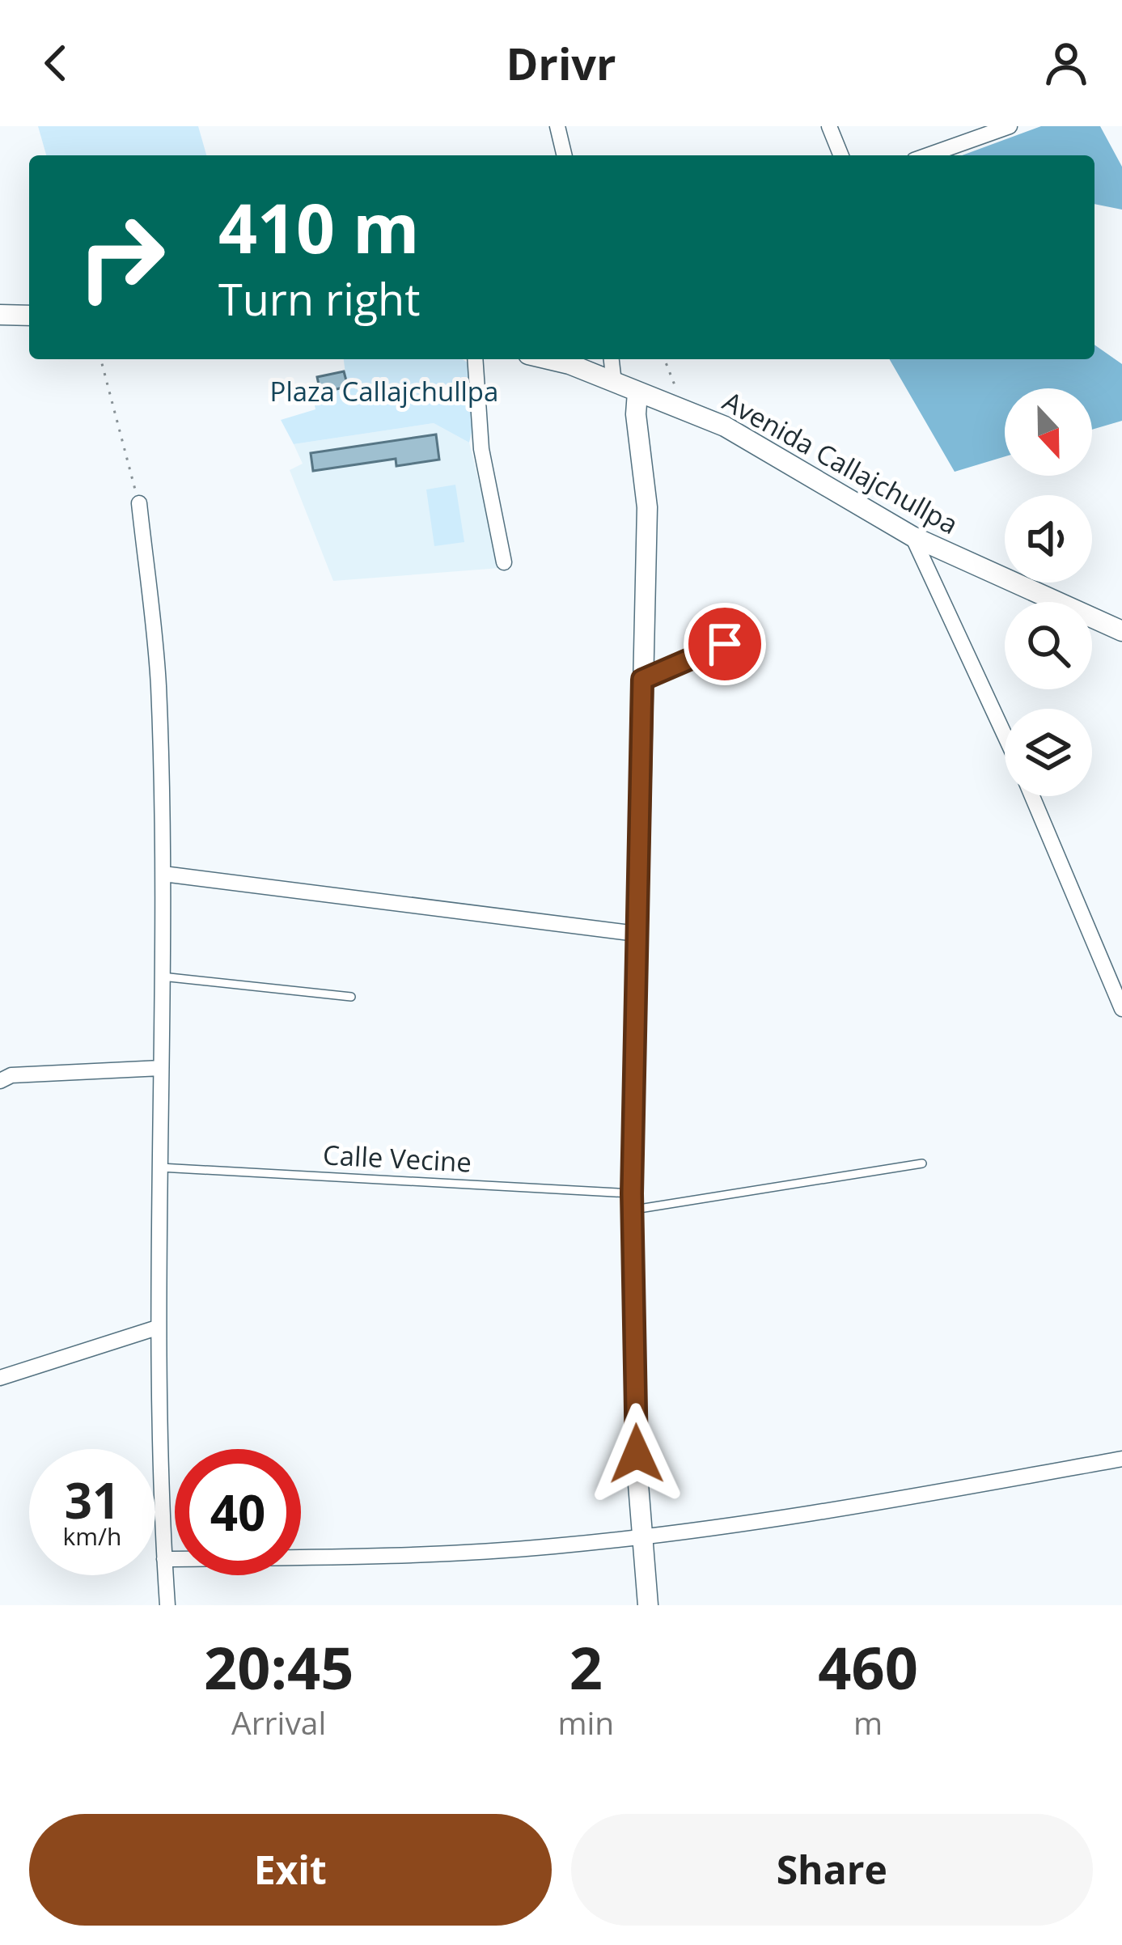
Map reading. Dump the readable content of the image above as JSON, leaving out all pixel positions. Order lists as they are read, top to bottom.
{
  "streets": {
    "street": ["Avenida Callajchullpa"],
    "lane": ["Calle Vecine"]
  },
  "parks": ["Plaza Callajchullpa"],
  "north": "bottom",
  "page": {
    "header": "Drivr",
    "turn": ["410 m", "Turn right"],
    "speed": "31 km/h",
    "limit": "40",
    "eta": [
      "20:45",
      "Arrival",
      "2",
      "min",
      "460",
      "m"
    ],
    "buttons": ["Exit", "Share"]
  }
}
